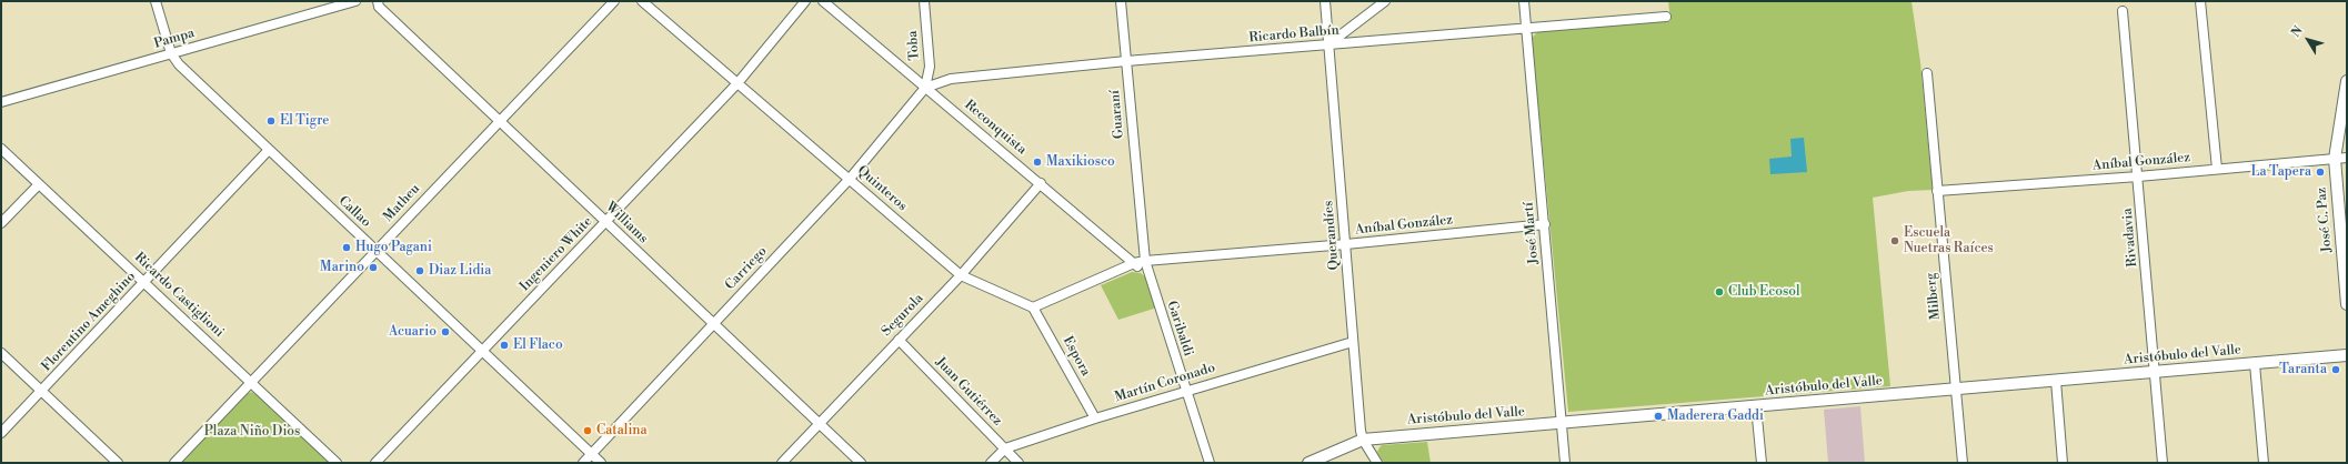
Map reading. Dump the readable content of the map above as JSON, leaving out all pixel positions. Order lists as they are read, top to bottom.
{
  "streets": {
    "street": [
      "Ricardo Balbín",
      "Pampa",
      "Toba",
      "Guaraní",
      "Reconquista",
      "Aníbal González",
      "Quinteros",
      "Matheu",
      "Callao",
      "José C. Paz",
      "Williams",
      "José Martí",
      "Querandíes",
      "Rivadavia",
      "Ingeniero White",
      "Carriego",
      "Ricardo Castiglioni",
      "Milberg",
      "Segurola",
      "Florentino Ameghino",
      "Garibaldi",
      "Aristóbulo del Valle",
      "Espora",
      "Martín Coronado",
      "Juan Gutiérrez"
    ]
  },
  "crossings": [
    ["Ricardo Balbín", "Toba"],
    ["Ricardo Balbín", "Guaraní"],
    ["Ricardo Balbín", "Reconquista"],
    ["Ricardo Balbín", "José Martí"],
    ["Ricardo Balbín", "Querandíes"],
    ["Ricardo Balbín", "Carriego"],
    ["Pampa", "Callao"],
    ["Toba", "Reconquista"],
    ["Toba", "Carriego"],
    ["Guaraní", "Reconquista"],
    ["Guaraní", "Aníbal González"],
    ["Guaraní", "Garibaldi"],
    ["Reconquista", "Aníbal González"],
    ["Reconquista", "Carriego"],
    ["Reconquista", "Segurola"],
    ["Reconquista", "Garibaldi"],
    ["Aníbal González", "José C. Paz"],
    ["Aníbal González", "José Martí"],
    ["Aníbal González", "Querandíes"],
    ["Aníbal González", "Rivadavia"],
    ["Aníbal González", "Milberg"],
    ["Quinteros", "Ingeniero White"],
    ["Quinteros", "Carriego"],
    ["Quinteros", "Segurola"],
    ["Quinteros", "Espora"],
    ["Matheu", "Callao"],
    ["Matheu", "Williams"],
    ["Matheu", "Ricardo Castiglioni"],
    ["Callao", "Ingeniero White"],
    ["Callao", "Carriego"],
    ["Callao", "Florentino Ameghino"],
    ["Williams", "Ingeniero White"],
    ["Williams", "Carriego"],
    ["Williams", "Segurola"],
    ["José Martí", "Aristóbulo del Valle"],
    ["Querandíes", "Aristóbulo del Valle"],
    ["Querandíes", "Martín Coronado"],
    ["Rivadavia", "Aristóbulo del Valle"],
    ["Ricardo Castiglioni", "Florentino Ameghino"],
    ["Milberg", "Aristóbulo del Valle"],
    ["Segurola", "Juan Gutiérrez"],
    ["Garibaldi", "Martín Coronado"],
    ["Espora", "Martín Coronado"],
    ["Martín Coronado", "Juan Gutiérrez"]
  ],
  "parks": ["Plaza Niño Dios"],
  "places": [
    "El Tigre",
    "Maxikiosco",
    "La Tapera",
    "Escuela Nuetras Raíces",
    "Hugo Pagani",
    "Marino",
    "Diaz Lidia",
    "Club Ecosol",
    "Acuario",
    "El Flaco",
    "Taranta",
    "Maderera Gaddi",
    "Catalina"
  ],
  "north": "top left"
}
